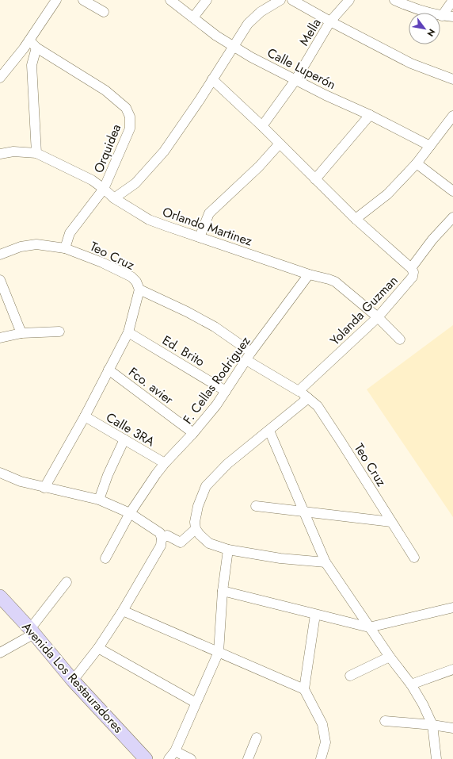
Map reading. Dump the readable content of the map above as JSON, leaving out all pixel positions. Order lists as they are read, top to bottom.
{
  "streets": {
    "street": [
      "Mella",
      "Calle Luperón",
      "Orquidea",
      "Orlando Martinez",
      "Teo Cruz",
      "Yolanda Guzman",
      "Ed. Brito",
      "F. Cellas Rodriguez",
      "Fco. avier",
      "Calle 3RA",
      "Avenida Los Restauradores"
    ]
  },
  "crossings": [
    ["Mella", "Calle Luperón"],
    ["Orquidea", "Orlando Martinez"],
    ["Orquidea", "Teo Cruz"],
    ["Orlando Martinez", "Yolanda Guzman"],
    ["Orlando Martinez", "F. Cellas Rodriguez"],
    ["Teo Cruz", "Yolanda Guzman"],
    ["Ed. Brito", "F. Cellas Rodriguez"],
    ["F. Cellas Rodriguez", "Fco. avier"],
    ["F. Cellas Rodriguez", "Calle 3RA"]
  ],
  "north": "bottom right"
}
